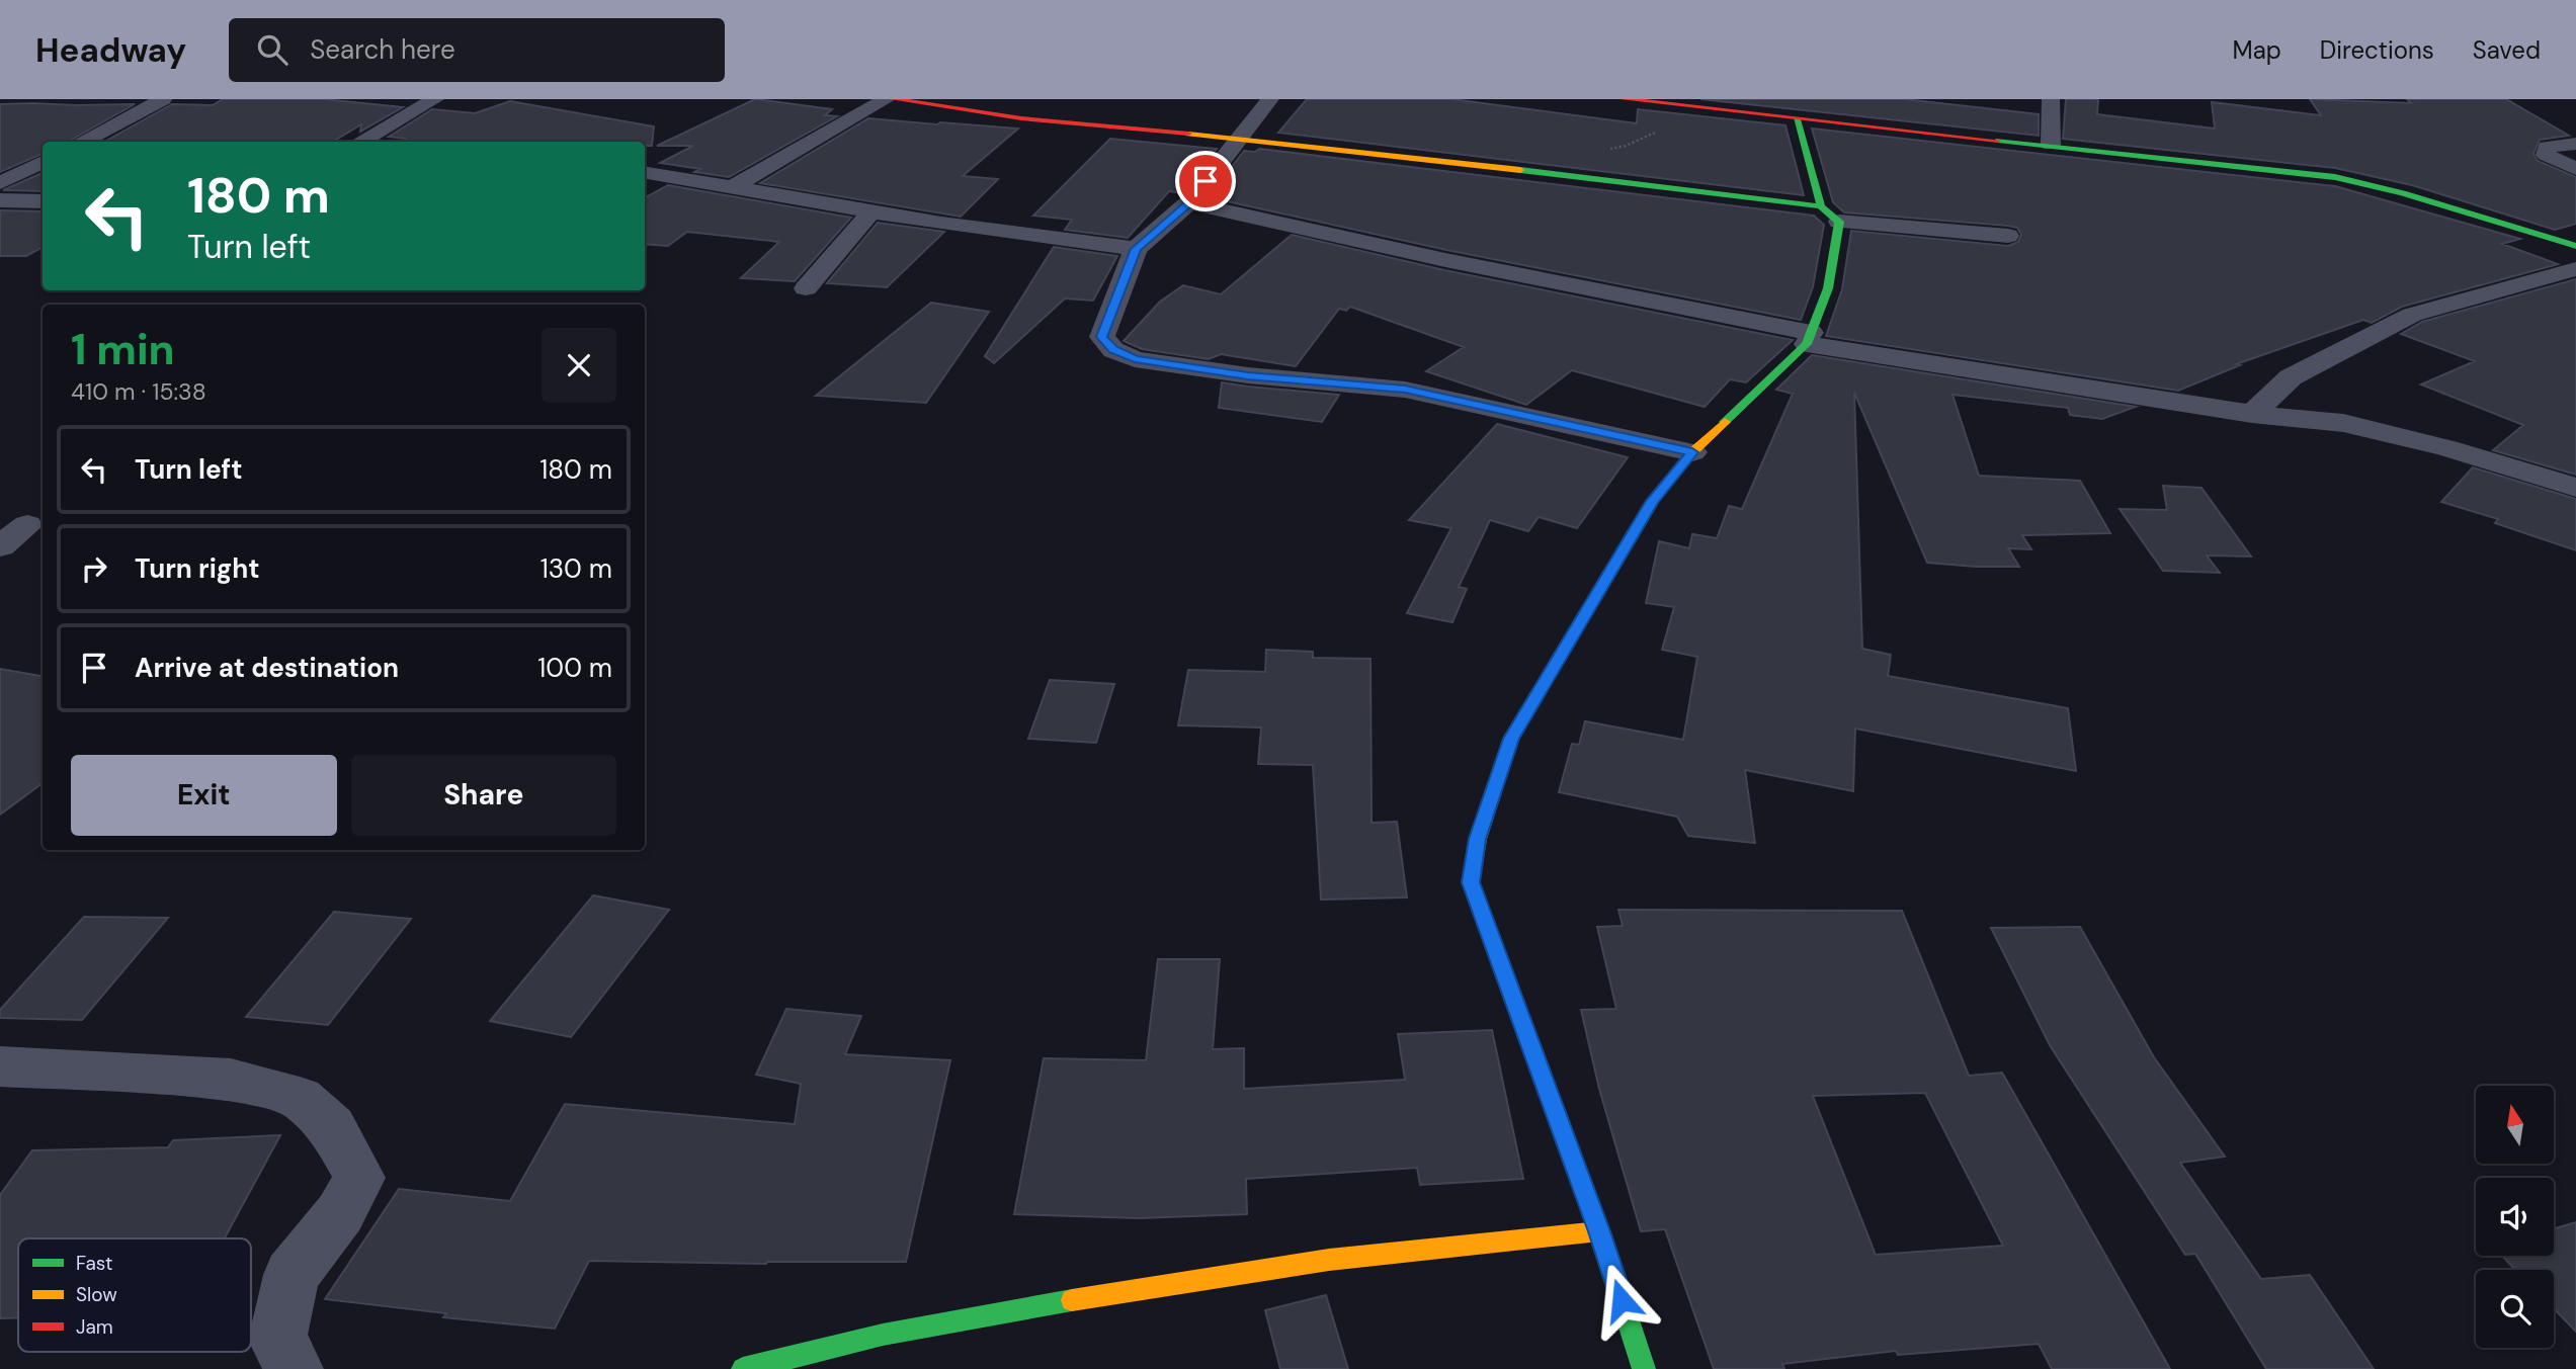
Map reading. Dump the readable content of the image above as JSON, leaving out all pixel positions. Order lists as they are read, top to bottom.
{
  "legend": ["Fast", "Slow", "Jam"],
  "north": "top",
  "page": {
    "header": "Headway",
    "search": "Search here",
    "nav": ["Map", "Directions", "Saved"],
    "turn": ["180 m", "Turn left"],
    "heading": ["1 min", "410 m · 15:38"],
    "list": [
      {
        "name": "Turn left",
        "value": "180 m"
      },
      {
        "name": "Turn right",
        "value": "130 m"
      },
      {
        "name": "Arrive at destination",
        "value": "100 m"
      }
    ],
    "buttons": ["Exit", "Share"]
  }
}
